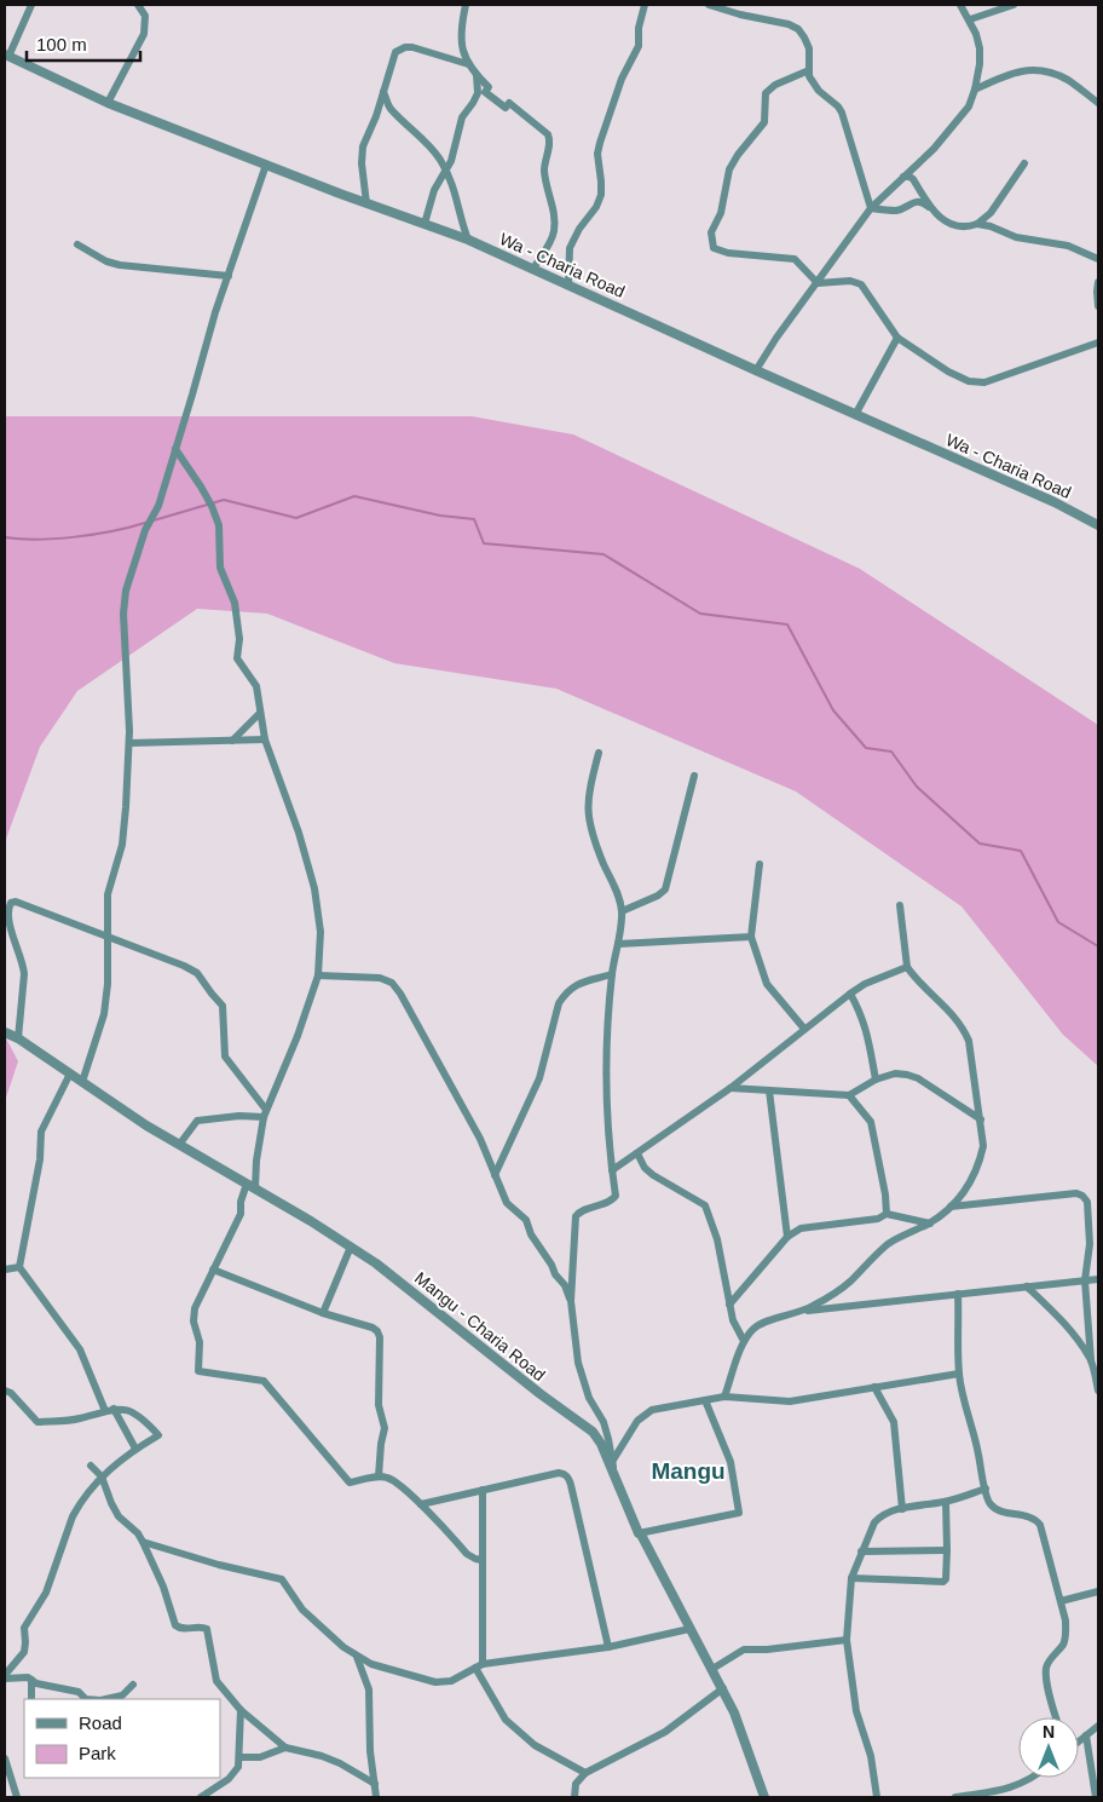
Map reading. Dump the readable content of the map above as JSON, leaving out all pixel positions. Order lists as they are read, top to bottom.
{
  "streets": {
    "street": ["Wa - Charia Road", "Mangu - Charia Road"]
  },
  "districts": ["Mangu"],
  "legend": ["Road", "Park"],
  "scale_bar": "100 m",
  "north": "top"
}
